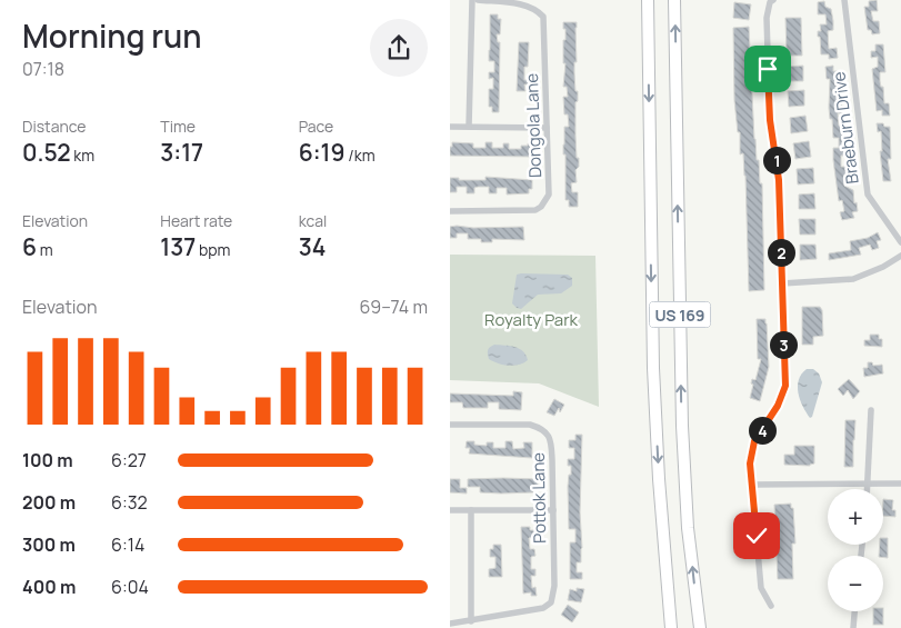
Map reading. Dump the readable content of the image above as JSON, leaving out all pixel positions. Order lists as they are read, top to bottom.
{
  "streets": {
    "highway": ["US 169"],
    "street": ["Dongola Lane", "Braeburn Drive", "Pottok Lane"]
  },
  "parks": ["Royalty Park"],
  "page": {
    "heading": ["Morning run", "07:18"],
    "stats": [
      ["Distance", "0.52 km"],
      ["Time", "3:17"],
      ["Pace", "6:19 /km"],
      ["Elevation", "6 m"],
      ["Heart rate", "137 bpm"],
      ["kcal", "34"]
    ],
    "pins": [
      "1",
      "2",
      "3",
      "4"
    ],
    "chart": ["Elevation", "69–74 m"],
    "list": [
      {
        "name": "100 m",
        "note": "6:27"
      },
      {
        "name": "200 m",
        "note": "6:32"
      },
      {
        "name": "300 m",
        "note": "6:14"
      },
      {
        "name": "400 m",
        "note": "6:04"
      }
    ],
    "map_buttons": ["+", "−"]
  }
}
